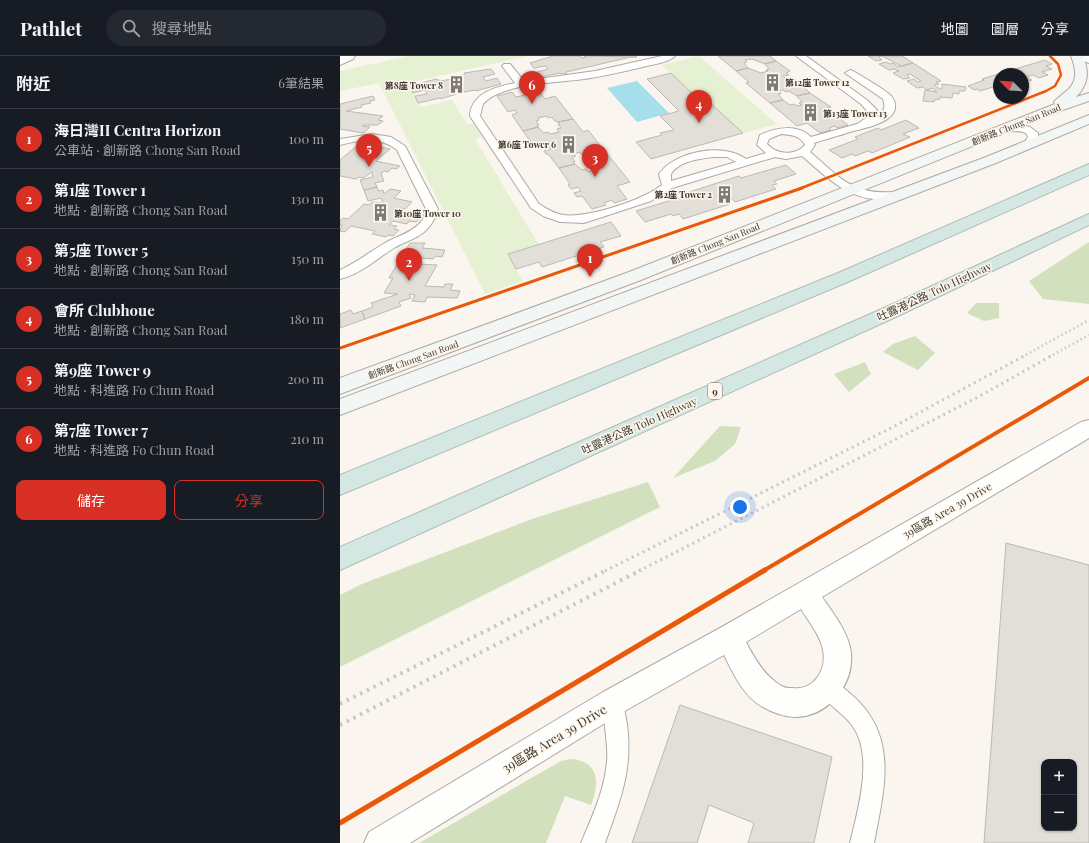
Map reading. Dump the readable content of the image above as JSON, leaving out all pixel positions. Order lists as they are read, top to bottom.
{
  "streets": {
    "highway": ["吐露港公路 Tolo Highway", "9"],
    "main road": ["創新路 Chong San Road"],
    "street": ["39區路 Area 39 Drive"]
  },
  "places": {
    "building": [
      "第12座 Tower 12",
      "第8座 Tower 8",
      "第13座 Tower 13",
      "第6座 Tower 6",
      "第2座 Tower 2",
      "第10座 Tower 10"
    ]
  },
  "north": "top left",
  "page": {
    "header": "Pathlet",
    "search": "搜尋地點",
    "nav": ["地圖", "圖層", "分享"],
    "heading": ["附近", "6筆結果"],
    "pins": [
      "6",
      "4",
      "5",
      "3",
      "1",
      "2"
    ],
    "list": [
      {
        "mark": "1",
        "name": "海日灣II Centra Horizon",
        "note": "公車站 · 創新路 Chong San Road",
        "value": "100 m"
      },
      {
        "mark": "2",
        "name": "第1座 Tower 1",
        "note": "地點 · 創新路 Chong San Road",
        "value": "130 m"
      },
      {
        "mark": "3",
        "name": "第5座 Tower 5",
        "note": "地點 · 創新路 Chong San Road",
        "value": "150 m"
      },
      {
        "mark": "4",
        "name": "會所 Clubhoue",
        "note": "地點 · 創新路 Chong San Road",
        "value": "180 m"
      },
      {
        "mark": "5",
        "name": "第9座 Tower 9",
        "note": "地點 · 科進路 Fo Chun Road",
        "value": "200 m"
      },
      {
        "mark": "6",
        "name": "第7座 Tower 7",
        "note": "地點 · 科進路 Fo Chun Road",
        "value": "210 m"
      }
    ],
    "buttons": ["儲存", "分享"],
    "map_buttons": ["+", "−"]
  }
}
